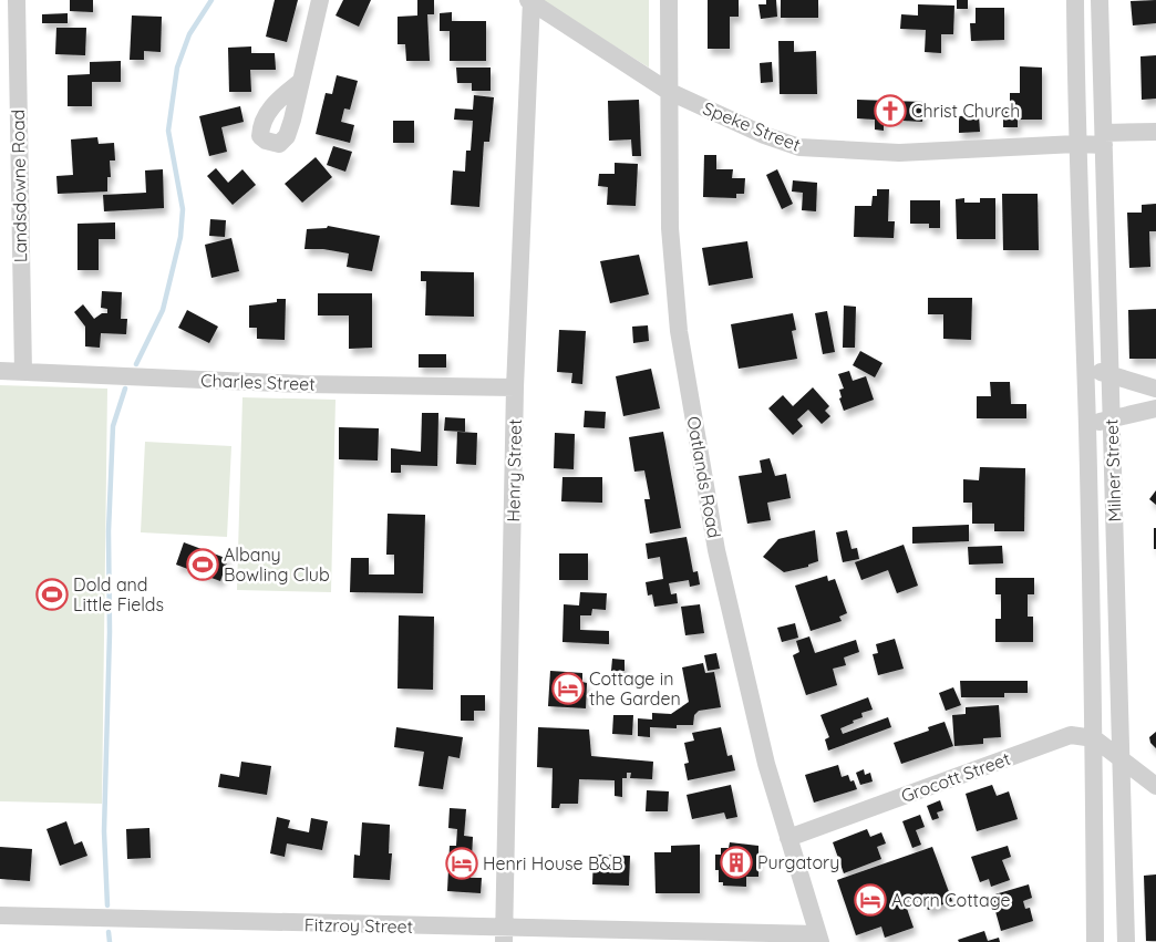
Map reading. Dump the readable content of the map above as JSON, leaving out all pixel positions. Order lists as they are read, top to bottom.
{
  "streets": {
    "street": [
      "Speke Street",
      "Landsdowne Road",
      "Charles Street",
      "Henry Street",
      "Milner Street",
      "Oatlands Road",
      "Grocott Street",
      "Fitzroy Street"
    ]
  },
  "crossings": [
    ["Speke Street", "Henry Street"],
    ["Speke Street", "Milner Street"],
    ["Speke Street", "Oatlands Road"],
    ["Landsdowne Road", "Charles Street"],
    ["Charles Street", "Henry Street"],
    ["Henry Street", "Fitzroy Street"],
    ["Milner Street", "Grocott Street"],
    ["Oatlands Road", "Grocott Street"],
    ["Oatlands Road", "Fitzroy Street"]
  ],
  "places": {
    "church": ["Christ Church"],
    "sports": ["Albany Bowling Club", "Dold and Little Fields"],
    "hotel": ["Cottage in the Garden", "Henri House B&B", "Acorn Cottage"],
    "building": ["Purgatory"]
  }
}
